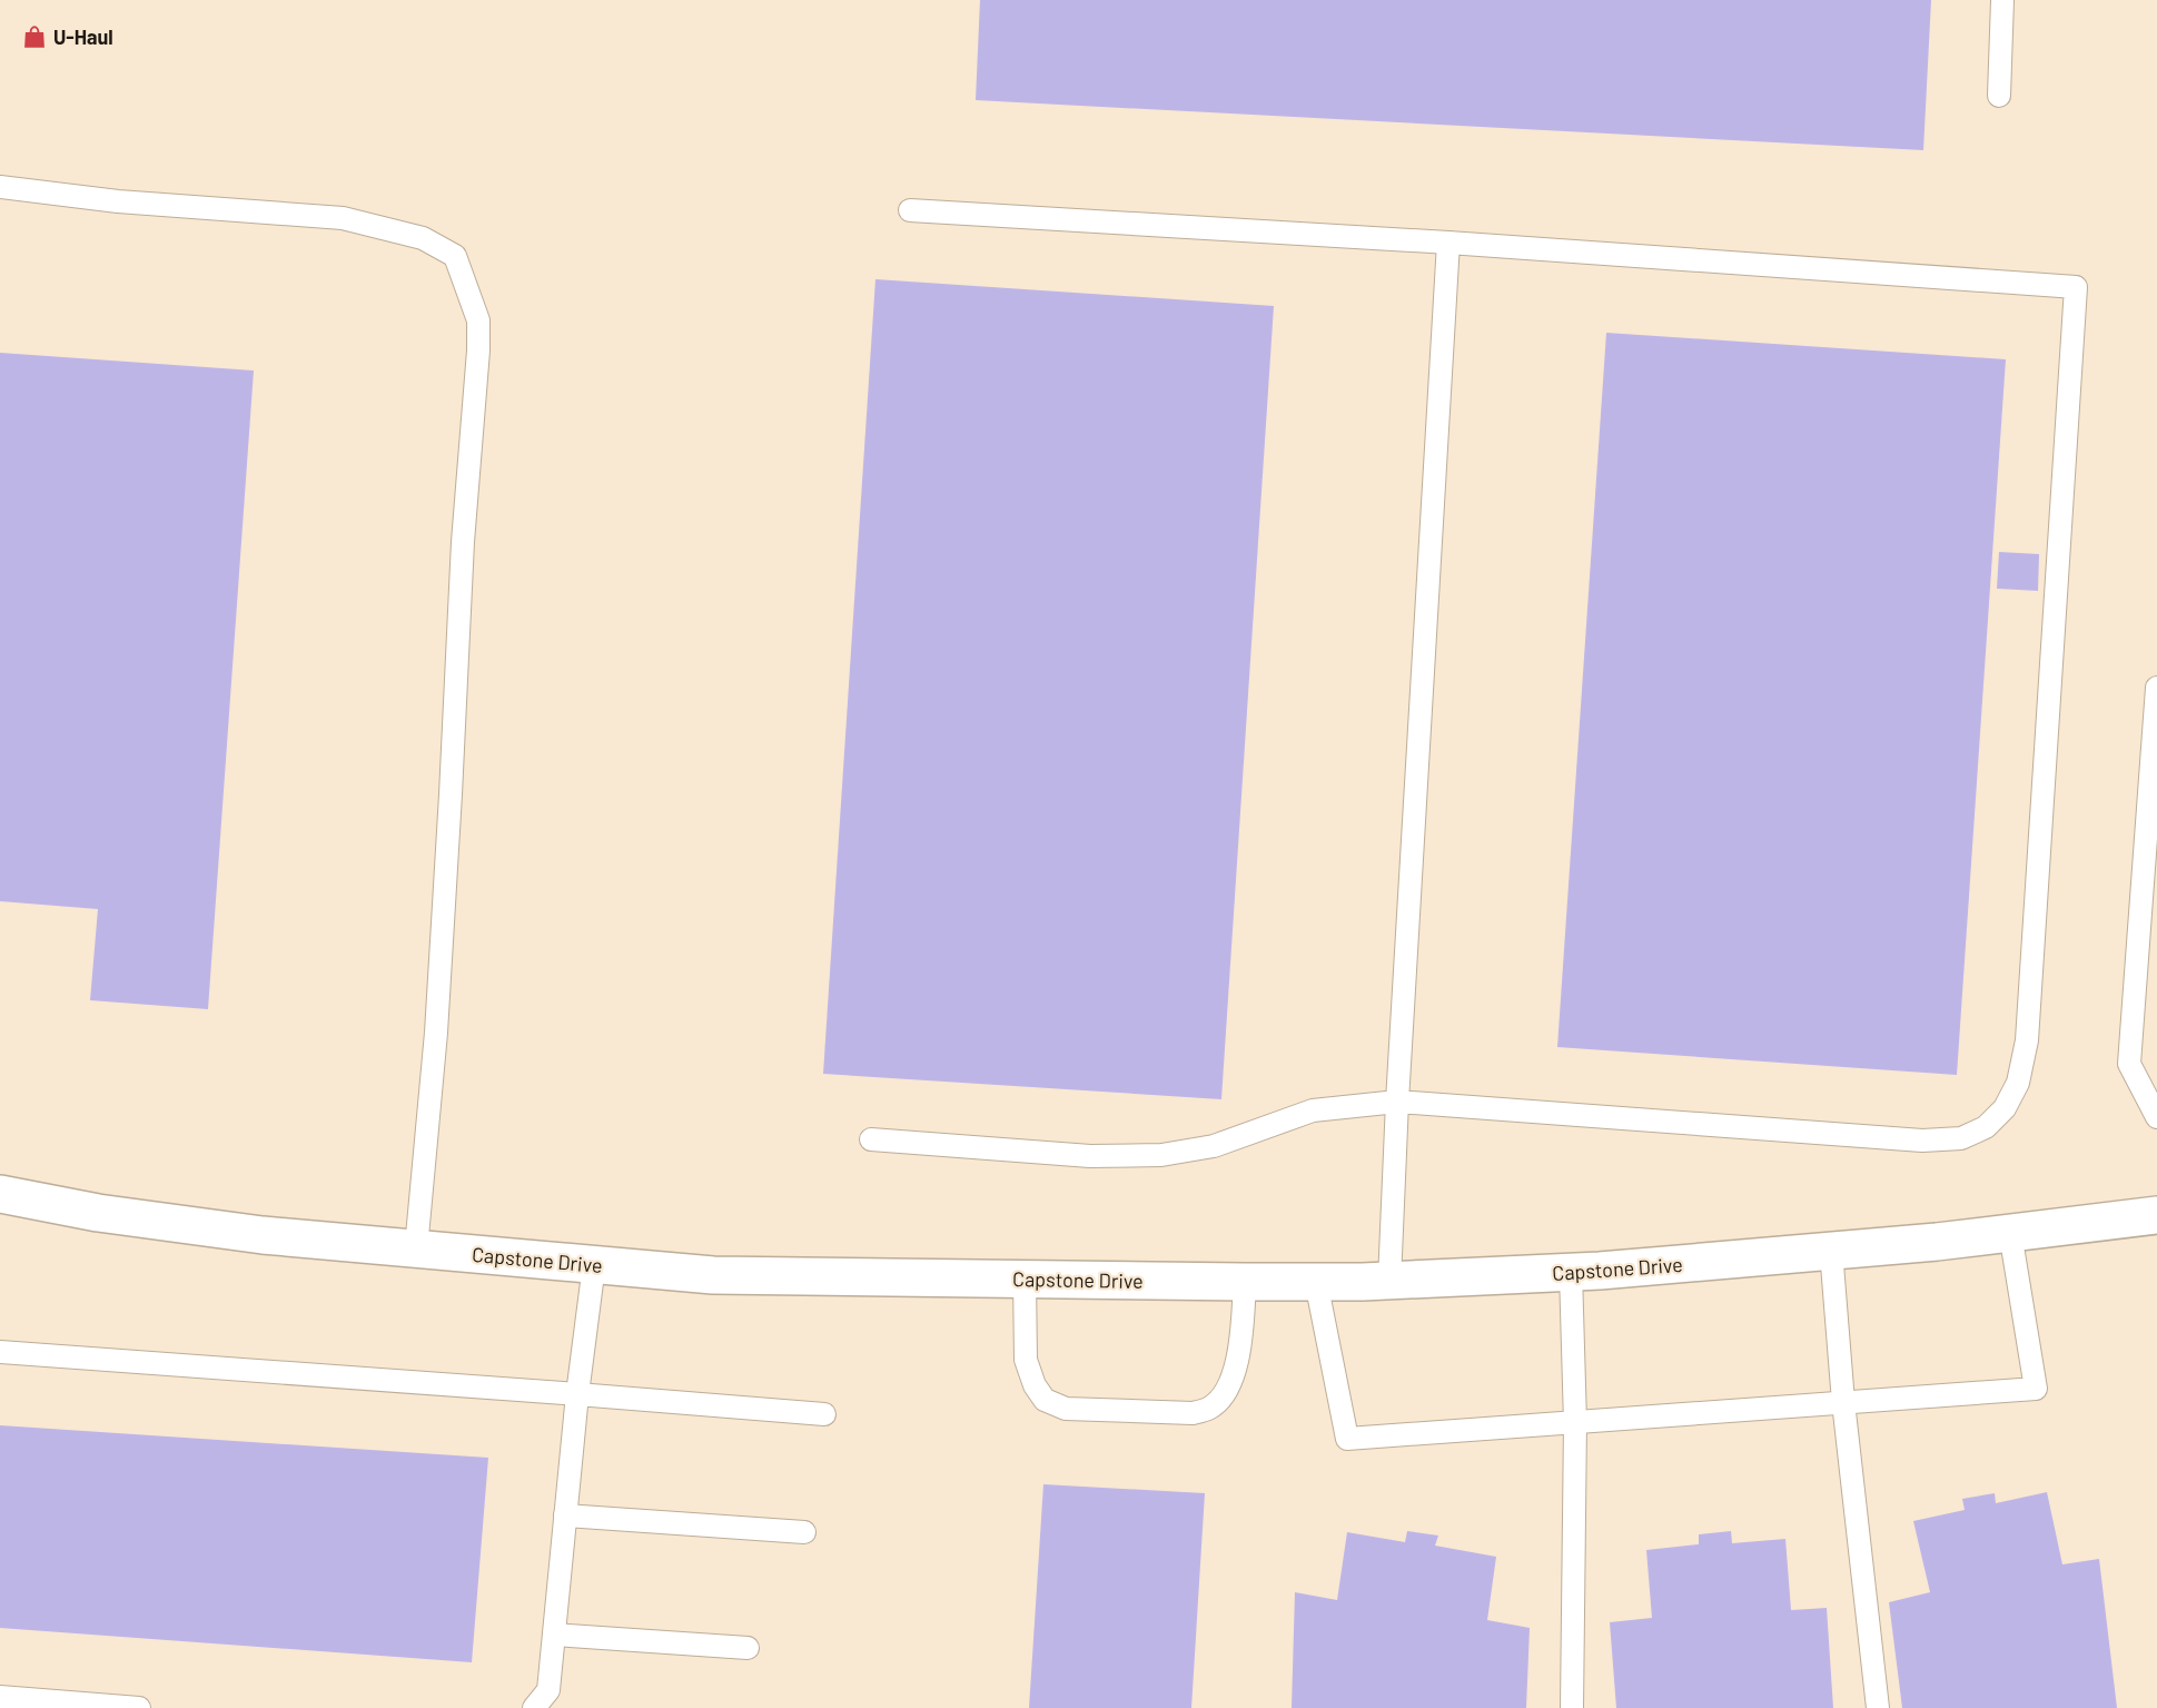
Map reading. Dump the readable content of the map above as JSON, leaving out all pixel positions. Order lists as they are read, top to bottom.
{
  "streets": {
    "street": ["Capstone Drive"]
  },
  "places": {
    "shop": ["U-Haul"]
  }
}
